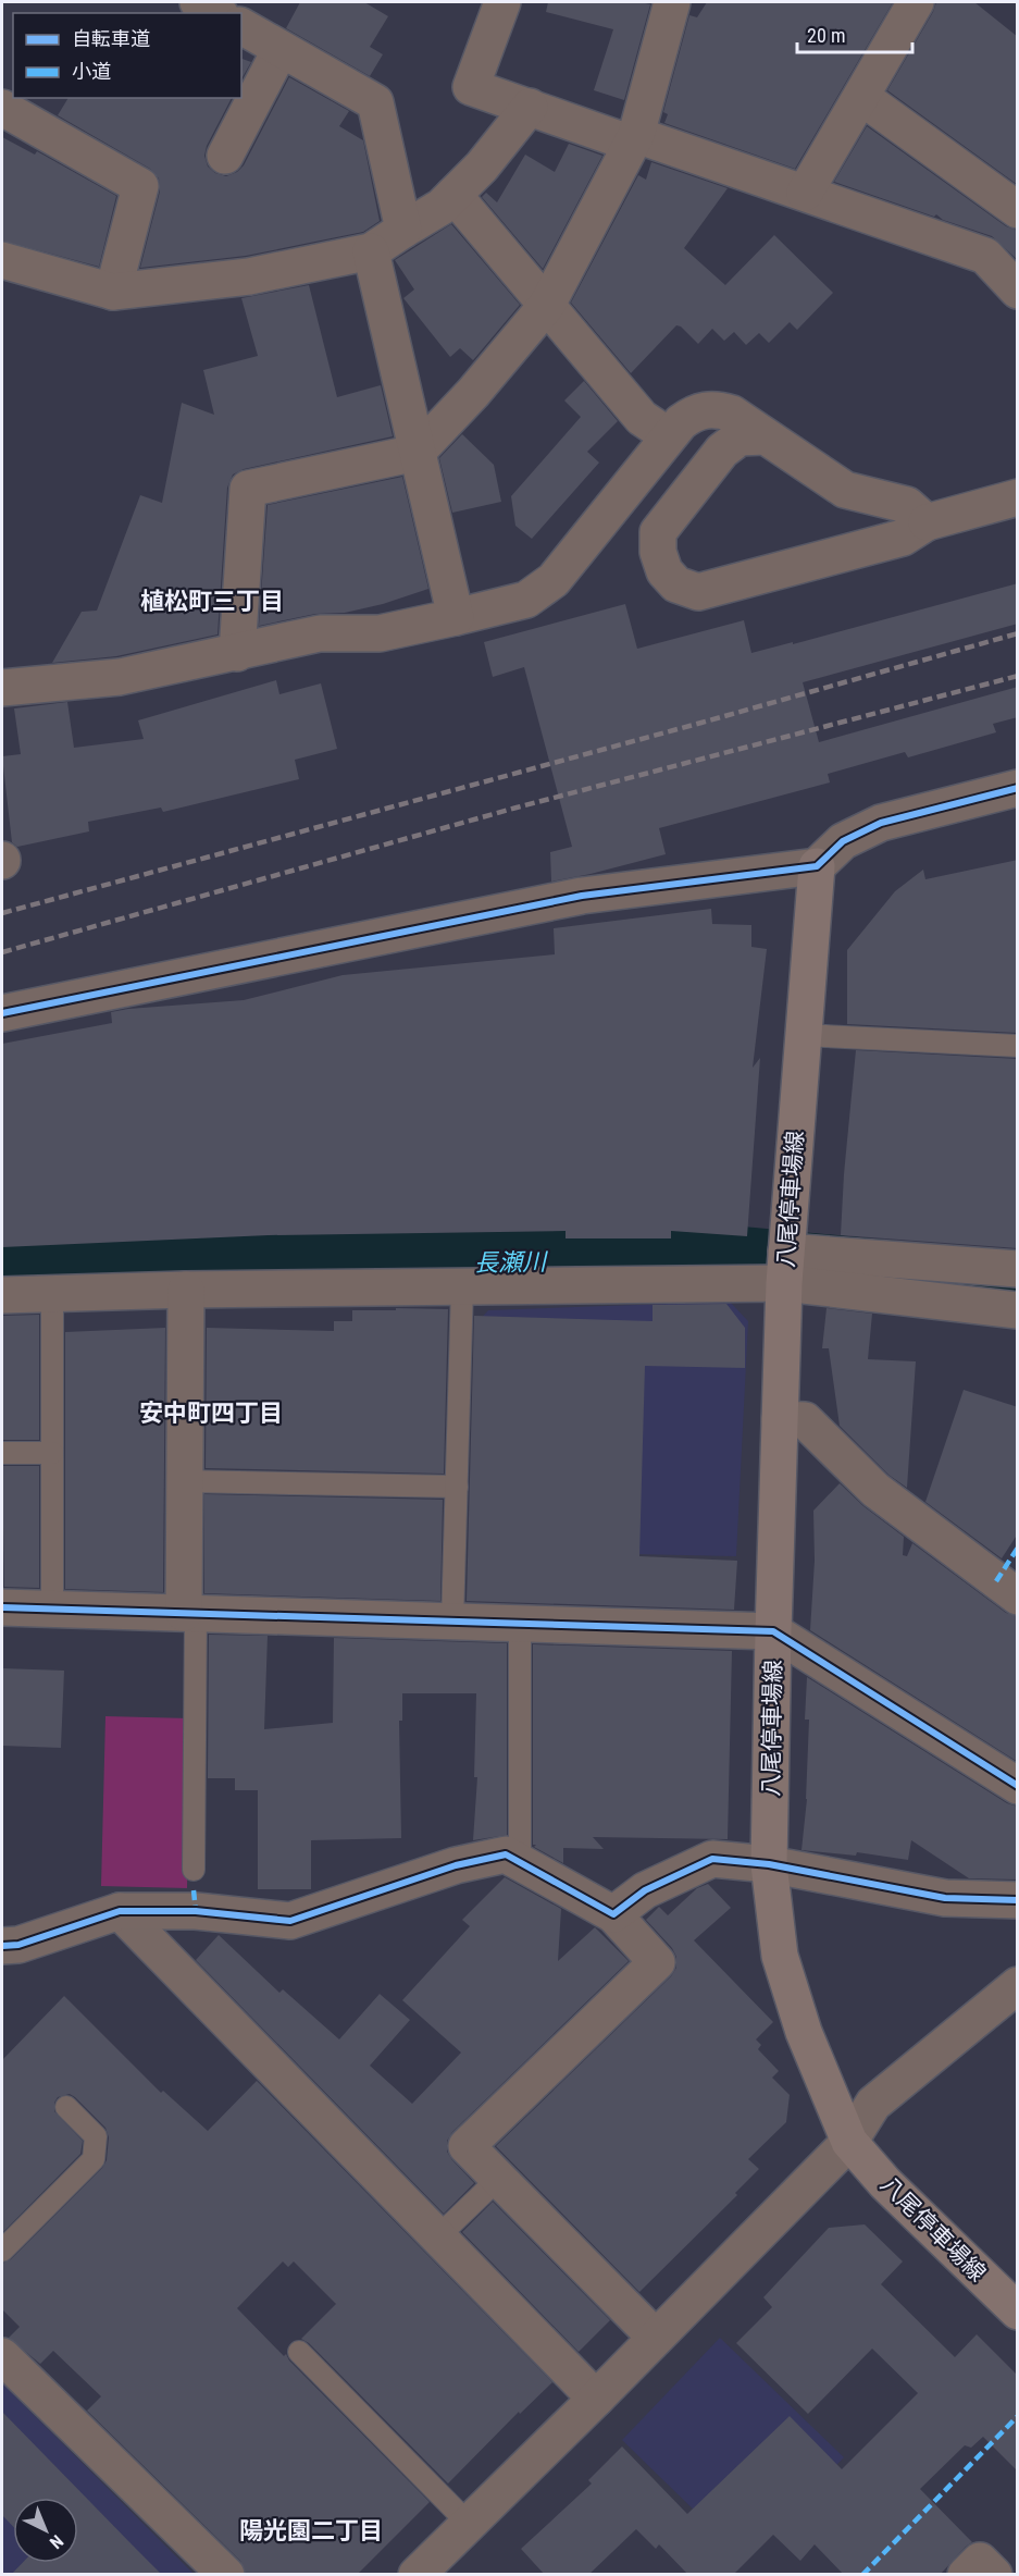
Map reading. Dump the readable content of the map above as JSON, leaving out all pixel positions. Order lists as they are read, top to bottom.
{
  "streets": {
    "main road": ["八尾停車場線"]
  },
  "districts": ["植松町三丁目", "安中町四丁目", "陽光園二丁目"],
  "water": ["長瀬川"],
  "legend": ["自転車道", "小道"],
  "scale_bar": "20 m",
  "north": "bottom right"
}
